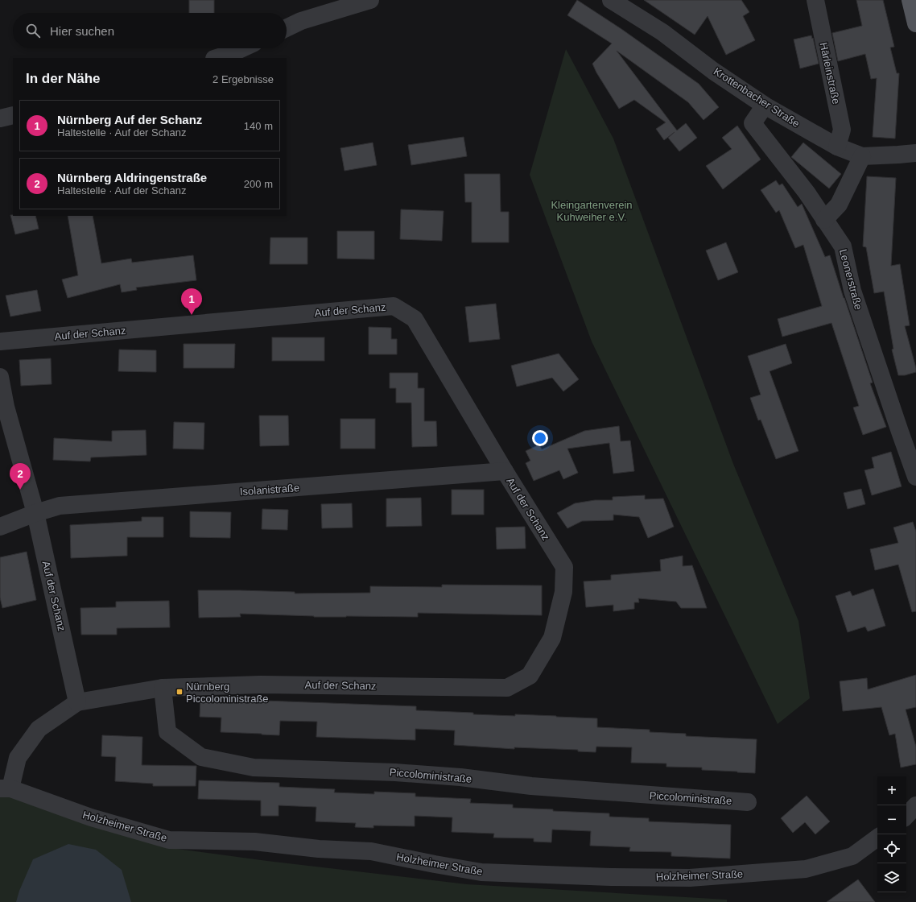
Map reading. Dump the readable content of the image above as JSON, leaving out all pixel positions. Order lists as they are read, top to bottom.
{
  "streets": {
    "street": [
      "Härleinstraße",
      "Krottenbacher Straße",
      "Leonerstraße",
      "Auf der Schanz",
      "Isolanistraße",
      "Piccoloministraße",
      "Holzheimer Straße"
    ]
  },
  "crossings": [
    ["Härleinstraße", "Krottenbacher Straße"],
    ["Krottenbacher Straße", "Leonerstraße"],
    ["Auf der Schanz", "Isolanistraße"],
    ["Auf der Schanz", "Piccoloministraße"],
    ["Auf der Schanz", "Holzheimer Straße"]
  ],
  "parks": ["Kleingartenverein Kuhweiher e.V."],
  "places": {
    "transit": ["Nürnberg Piccoloministraße"]
  },
  "page": {
    "search": "Hier suchen",
    "heading": ["In der Nähe", "2 Ergebnisse"],
    "list": [
      {
        "mark": "1",
        "name": "Nürnberg Auf der Schanz",
        "note": "Haltestelle · Auf der Schanz",
        "value": "140 m"
      },
      {
        "mark": "2",
        "name": "Nürnberg Aldringenstraße",
        "note": "Haltestelle · Auf der Schanz",
        "value": "200 m"
      }
    ],
    "pins": ["1", "2"],
    "map_buttons": ["+", "−"]
  }
}
